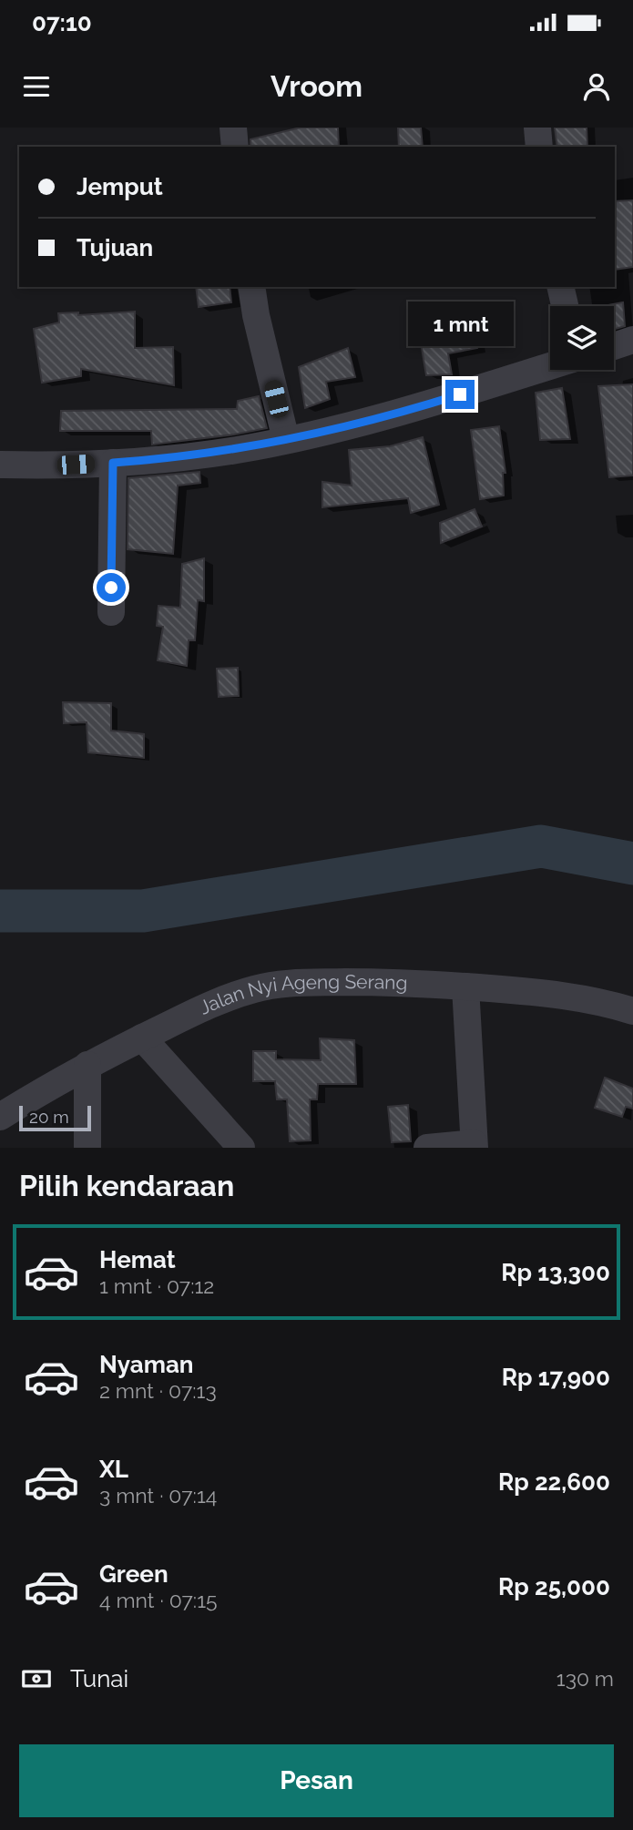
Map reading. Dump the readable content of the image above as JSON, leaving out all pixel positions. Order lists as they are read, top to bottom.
{
  "streets": {
    "street": ["Jalan Nyi Ageng Serang"]
  },
  "scale_bar": "20 m",
  "page": {
    "status": "07:10",
    "header": "Vroom",
    "banner": ["Jemput", "Tujuan"],
    "bubble": "1 mnt",
    "scale": "20 m",
    "heading": "Pilih kendaraan",
    "list": [
      {
        "name": "Hemat",
        "note": "1 mnt · 07:12",
        "value": "Rp 13,300"
      },
      {
        "name": "Nyaman",
        "note": "2 mnt · 07:13",
        "value": "Rp 17,900"
      },
      {
        "name": "XL",
        "note": "3 mnt · 07:14",
        "value": "Rp 22,600"
      },
      {
        "name": "Green",
        "note": "4 mnt · 07:15",
        "value": "Rp 25,000"
      }
    ],
    "pay": ["Tunai", "130 m"],
    "buttons": "Pesan"
  }
}
